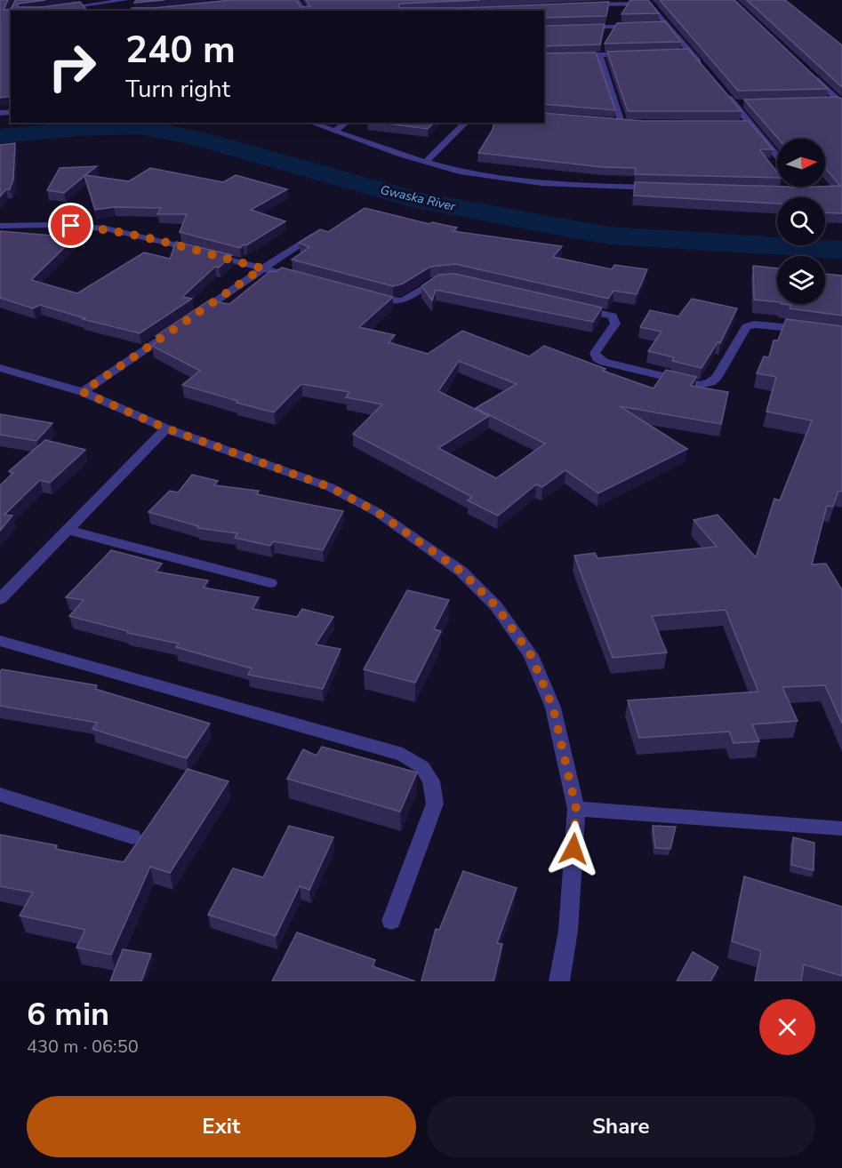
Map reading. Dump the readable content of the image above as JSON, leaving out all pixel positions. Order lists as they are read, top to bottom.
{
  "water": ["Gwaska River"],
  "north": "right",
  "page": {
    "turn": ["240 m", "Turn right"],
    "heading": ["6 min", "430 m · 06:50"],
    "buttons": ["Exit", "Share"]
  }
}
